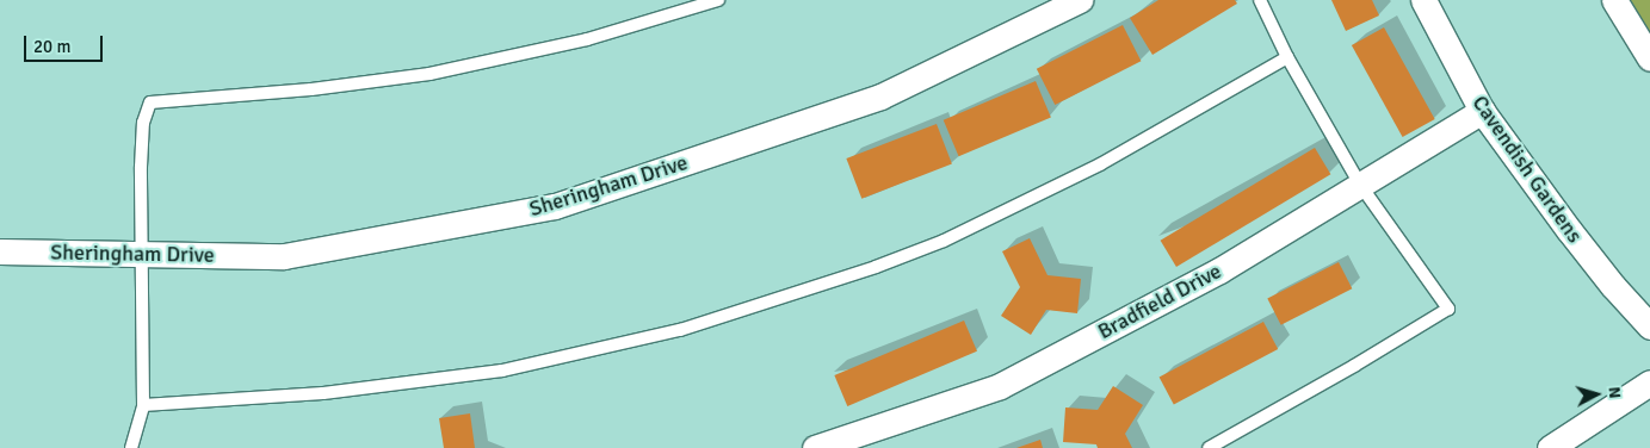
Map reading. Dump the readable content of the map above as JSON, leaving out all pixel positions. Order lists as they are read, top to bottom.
{
  "streets": {
    "street": ["Cavendish Gardens", "Sheringham Drive", "Bradfield Drive"]
  },
  "crossings": [
    ["Cavendish Gardens", "Bradfield Drive"]
  ],
  "scale_bar": "20 m",
  "north": "right"
}
